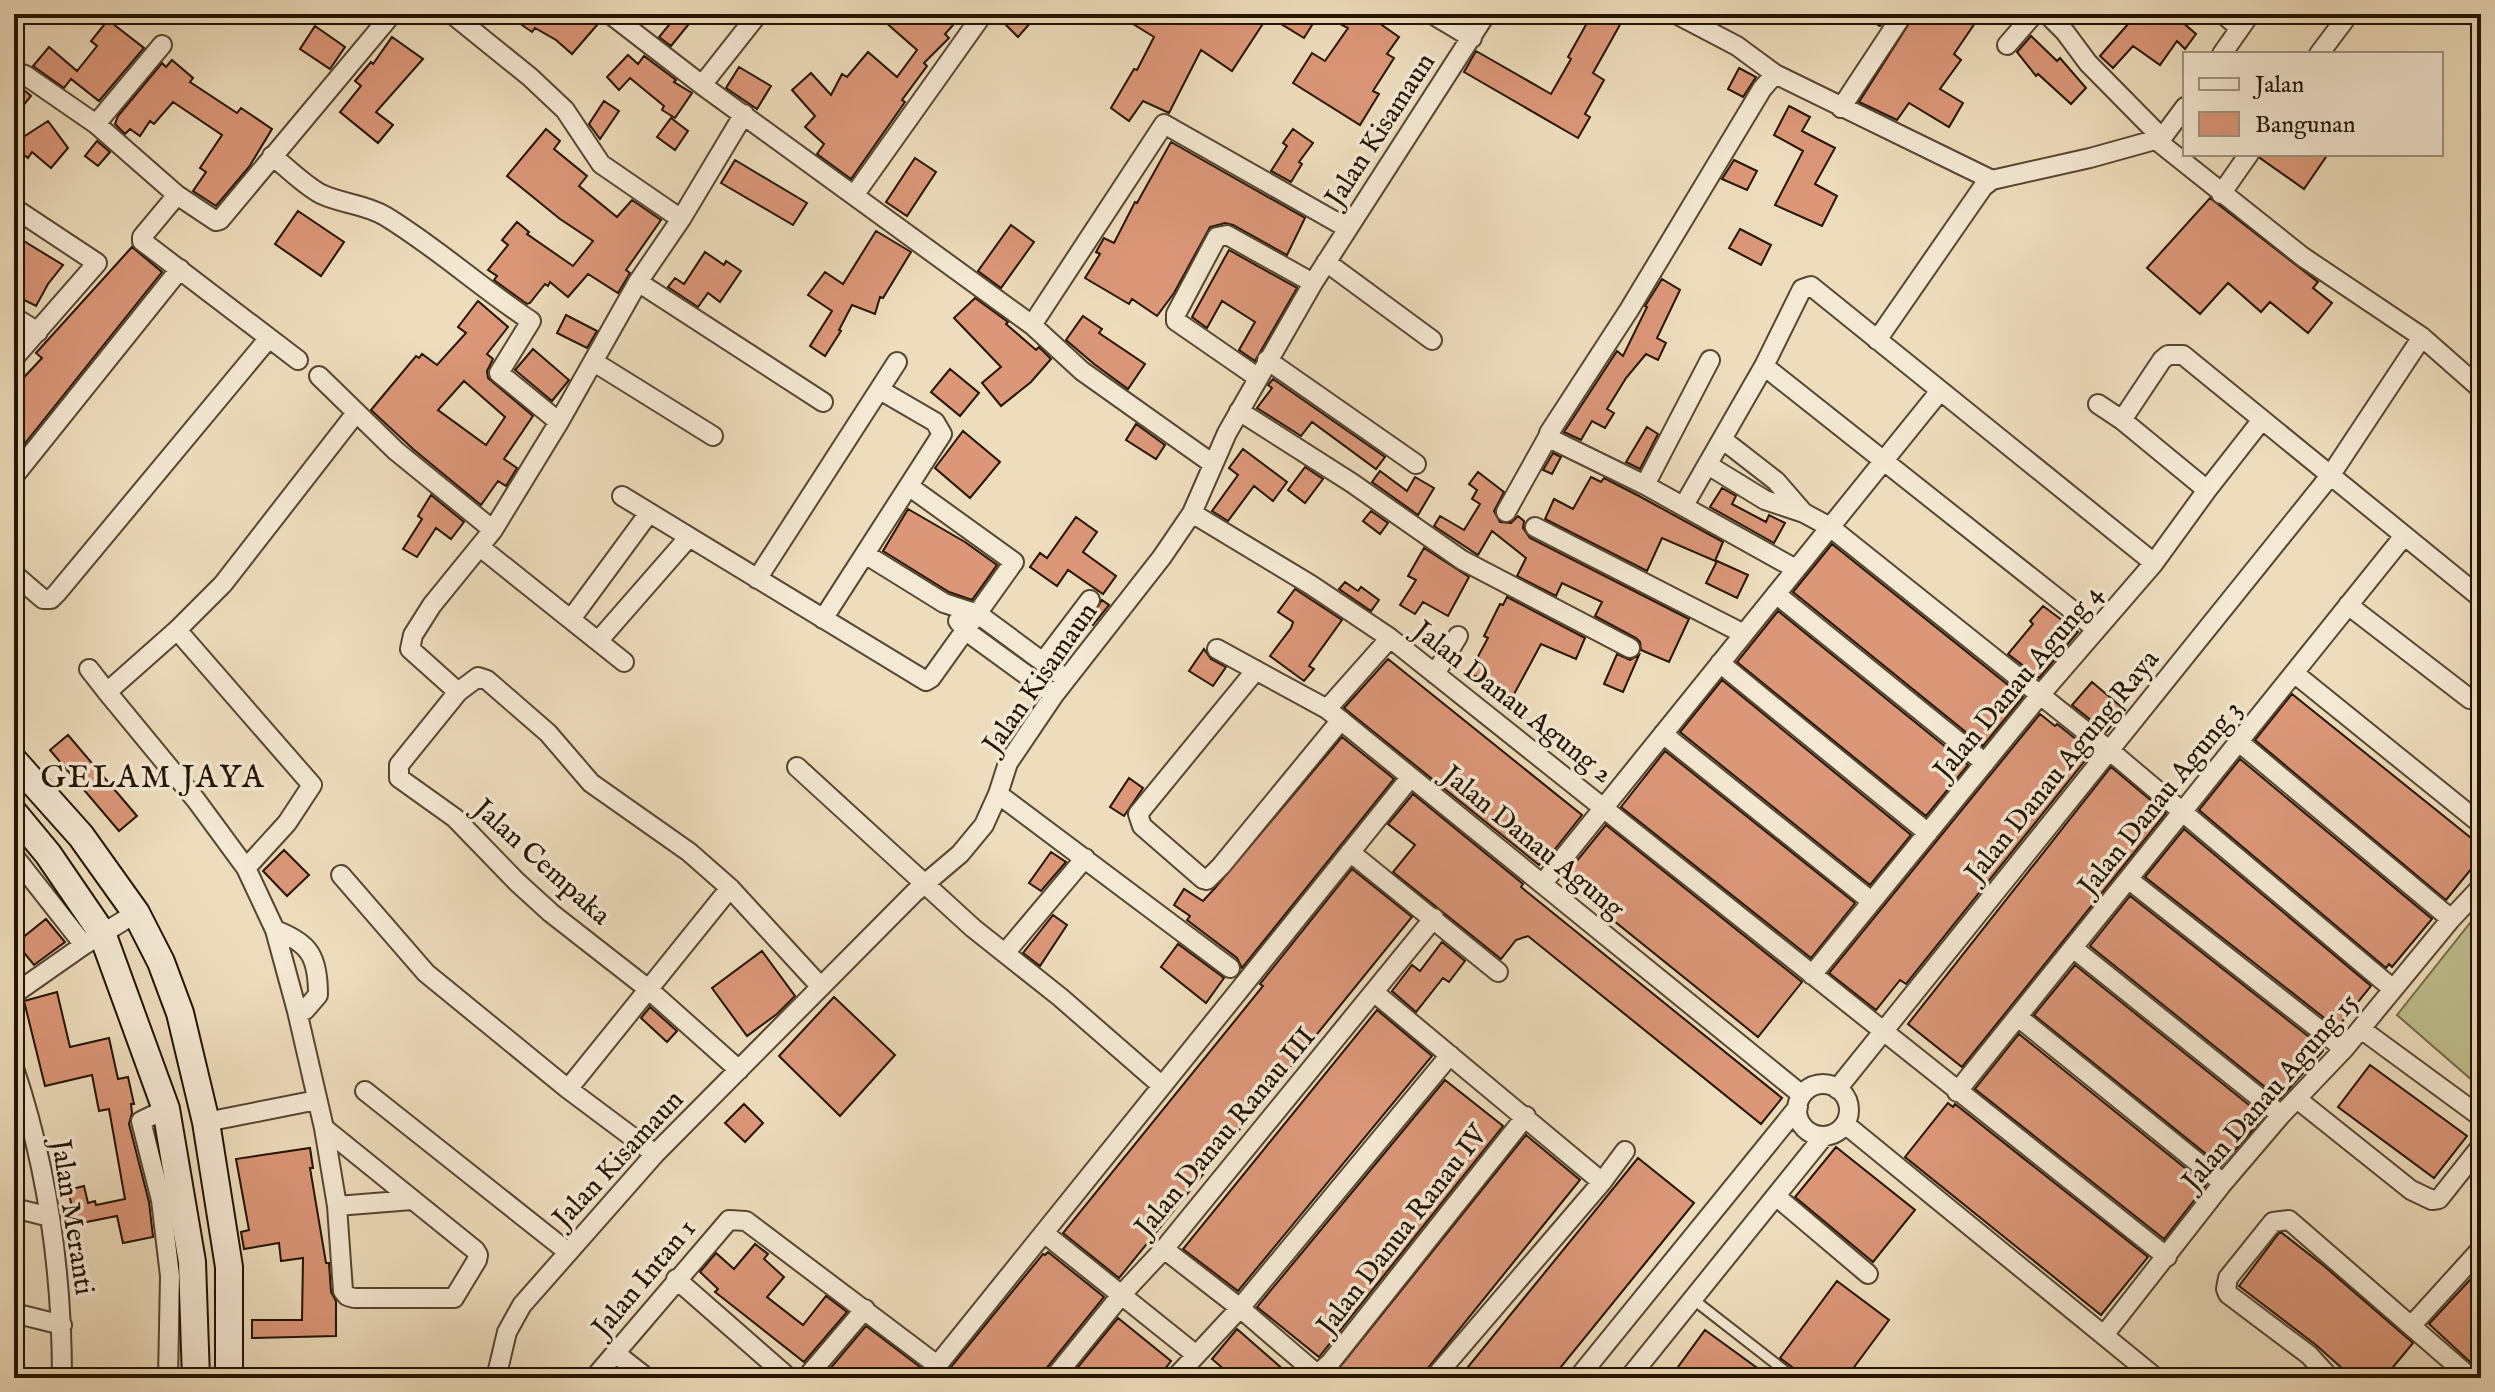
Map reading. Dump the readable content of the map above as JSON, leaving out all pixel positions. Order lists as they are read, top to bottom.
{
  "streets": {
    "street": [
      "Jalan Kisamaun",
      "Jalan Danau Agung 4",
      "Jalan Danau Agung 2",
      "Jalan Danau Agung Raya",
      "Jalan Danau Agung 3",
      "Jalan Danau Agung",
      "Jalan Cempaka",
      "Jalan Danau Agung 15",
      "Jalan Danau Ranau III",
      "Jalan Meranti",
      "Jalan Danua Ranau IV",
      "Jalan Intan 1"
    ]
  },
  "crossings": [
    ["Jalan Kisamaun", "Jalan Danau Agung 2"],
    ["Jalan Kisamaun", "Jalan Cempaka"],
    ["Jalan Danau Agung 4", "Jalan Danau Agung 2"],
    ["Jalan Danau Agung 2", "Jalan Danau Agung Raya"],
    ["Jalan Danau Agung 2", "Jalan Danau Agung 3"],
    ["Jalan Danau Agung 2", "Jalan Danau Agung 15"],
    ["Jalan Danau Agung Raya", "Jalan Danau Agung"]
  ],
  "districts": ["GELAM JAYA"],
  "legend": ["Jalan", "Bangunan"]
}
